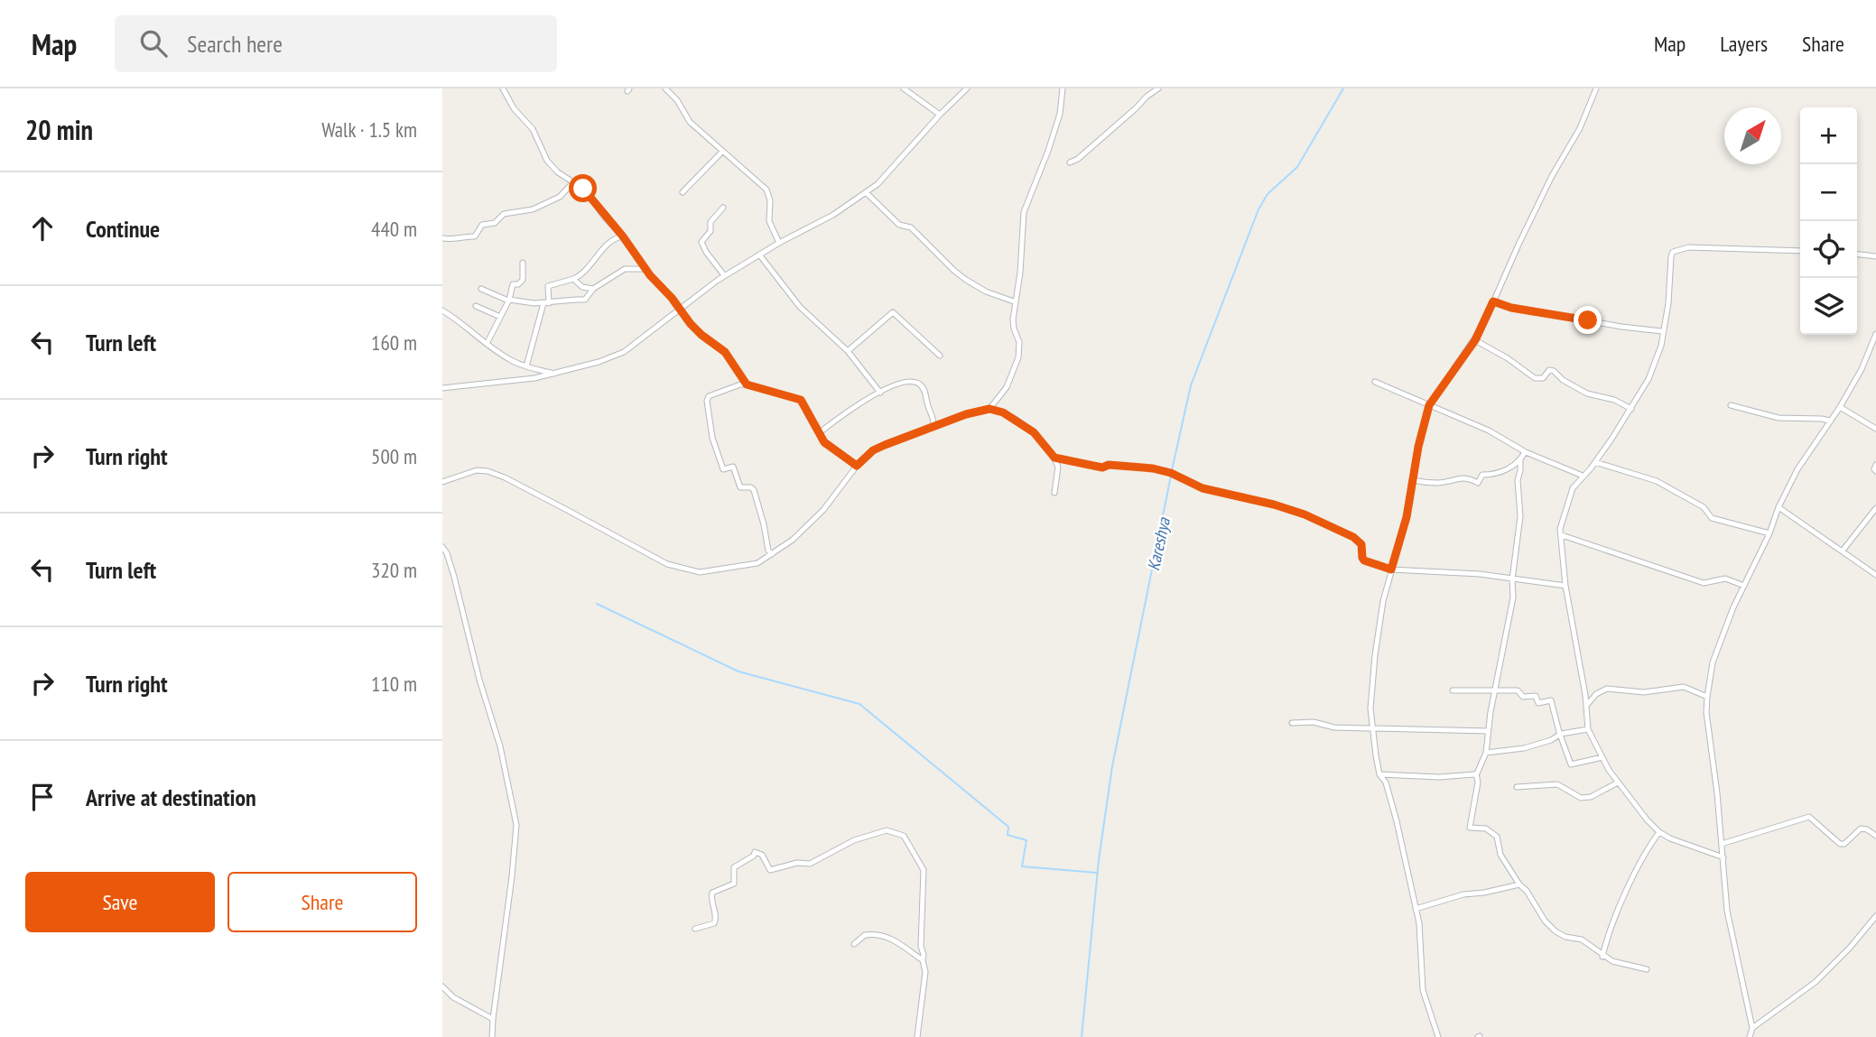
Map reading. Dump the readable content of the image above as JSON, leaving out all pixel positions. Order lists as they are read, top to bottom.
{
  "water": ["Kareshya"],
  "north": "top right",
  "page": {
    "header": "Map",
    "search": "Search here",
    "nav": ["Map", "Layers", "Share"],
    "heading": ["20 min", "Walk · 1.5 km"],
    "map_buttons": ["+", "−"],
    "list": [
      ["Continue", "440 m"],
      ["Turn left", "160 m"],
      ["Turn right", "500 m"],
      ["Turn left", "320 m"],
      ["Turn right", "110 m"],
      "Arrive at destination"
    ],
    "buttons": ["Save", "Share"]
  }
}
